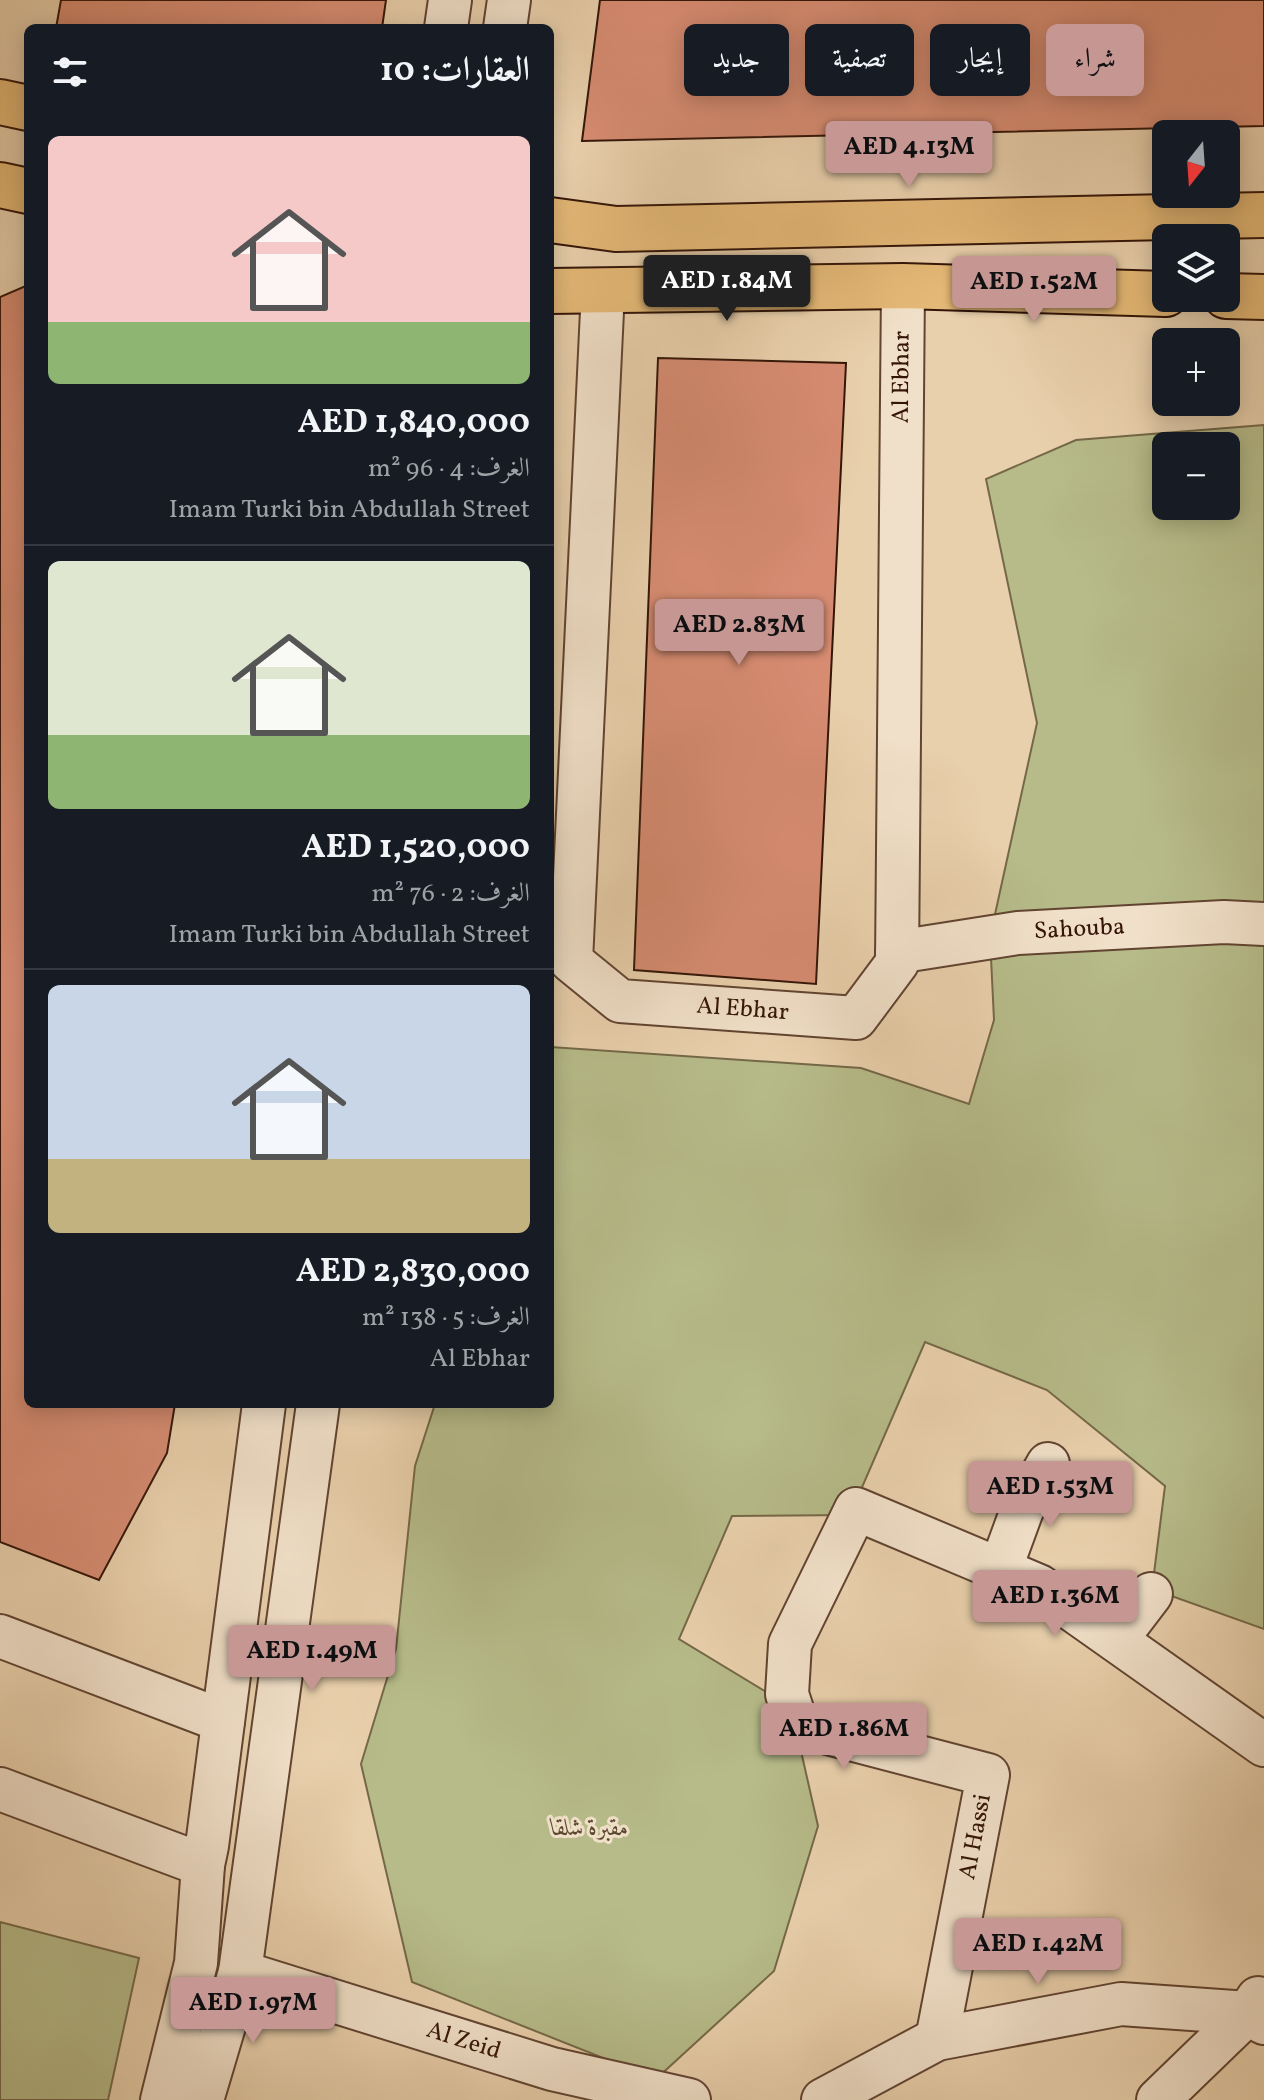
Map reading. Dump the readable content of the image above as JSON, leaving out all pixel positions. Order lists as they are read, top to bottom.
{
  "streets": {
    "street": [
      "Al Ebhar",
      "Sahouba",
      "Al Hassi",
      "Al Zeid"
    ]
  },
  "crossings": [
    ["Al Ebhar", "Sahouba"]
  ],
  "parks": ["مقبرة شلقا"],
  "north": "bottom",
  "page": {
    "chip": [
      "شراء",
      "إيجار",
      "تصفية",
      "جديد"
    ],
    "heading": "العقارات: 10",
    "map_buttons": ["+", "−"],
    "list": [
      {
        "name": "AED 1,840,000",
        "note": "الغرف: 4 · 96 m² · Imam Turki bin Abdullah Street"
      },
      {
        "name": "AED 1,520,000",
        "note": "الغرف: 2 · 76 m² · Imam Turki bin Abdullah Street"
      },
      {
        "name": "AED 2,830,000",
        "note": "الغرف: 5 · 138 m² · Al Ebhar"
      }
    ],
    "price": [
      "AED 4.13M",
      "AED 1.84M",
      "AED 1.52M",
      "AED 2.83M",
      "AED 1.53M",
      "AED 1.36M",
      "AED 1.49M",
      "AED 1.86M",
      "AED 1.42M",
      "AED 1.97M"
    ]
  }
}
